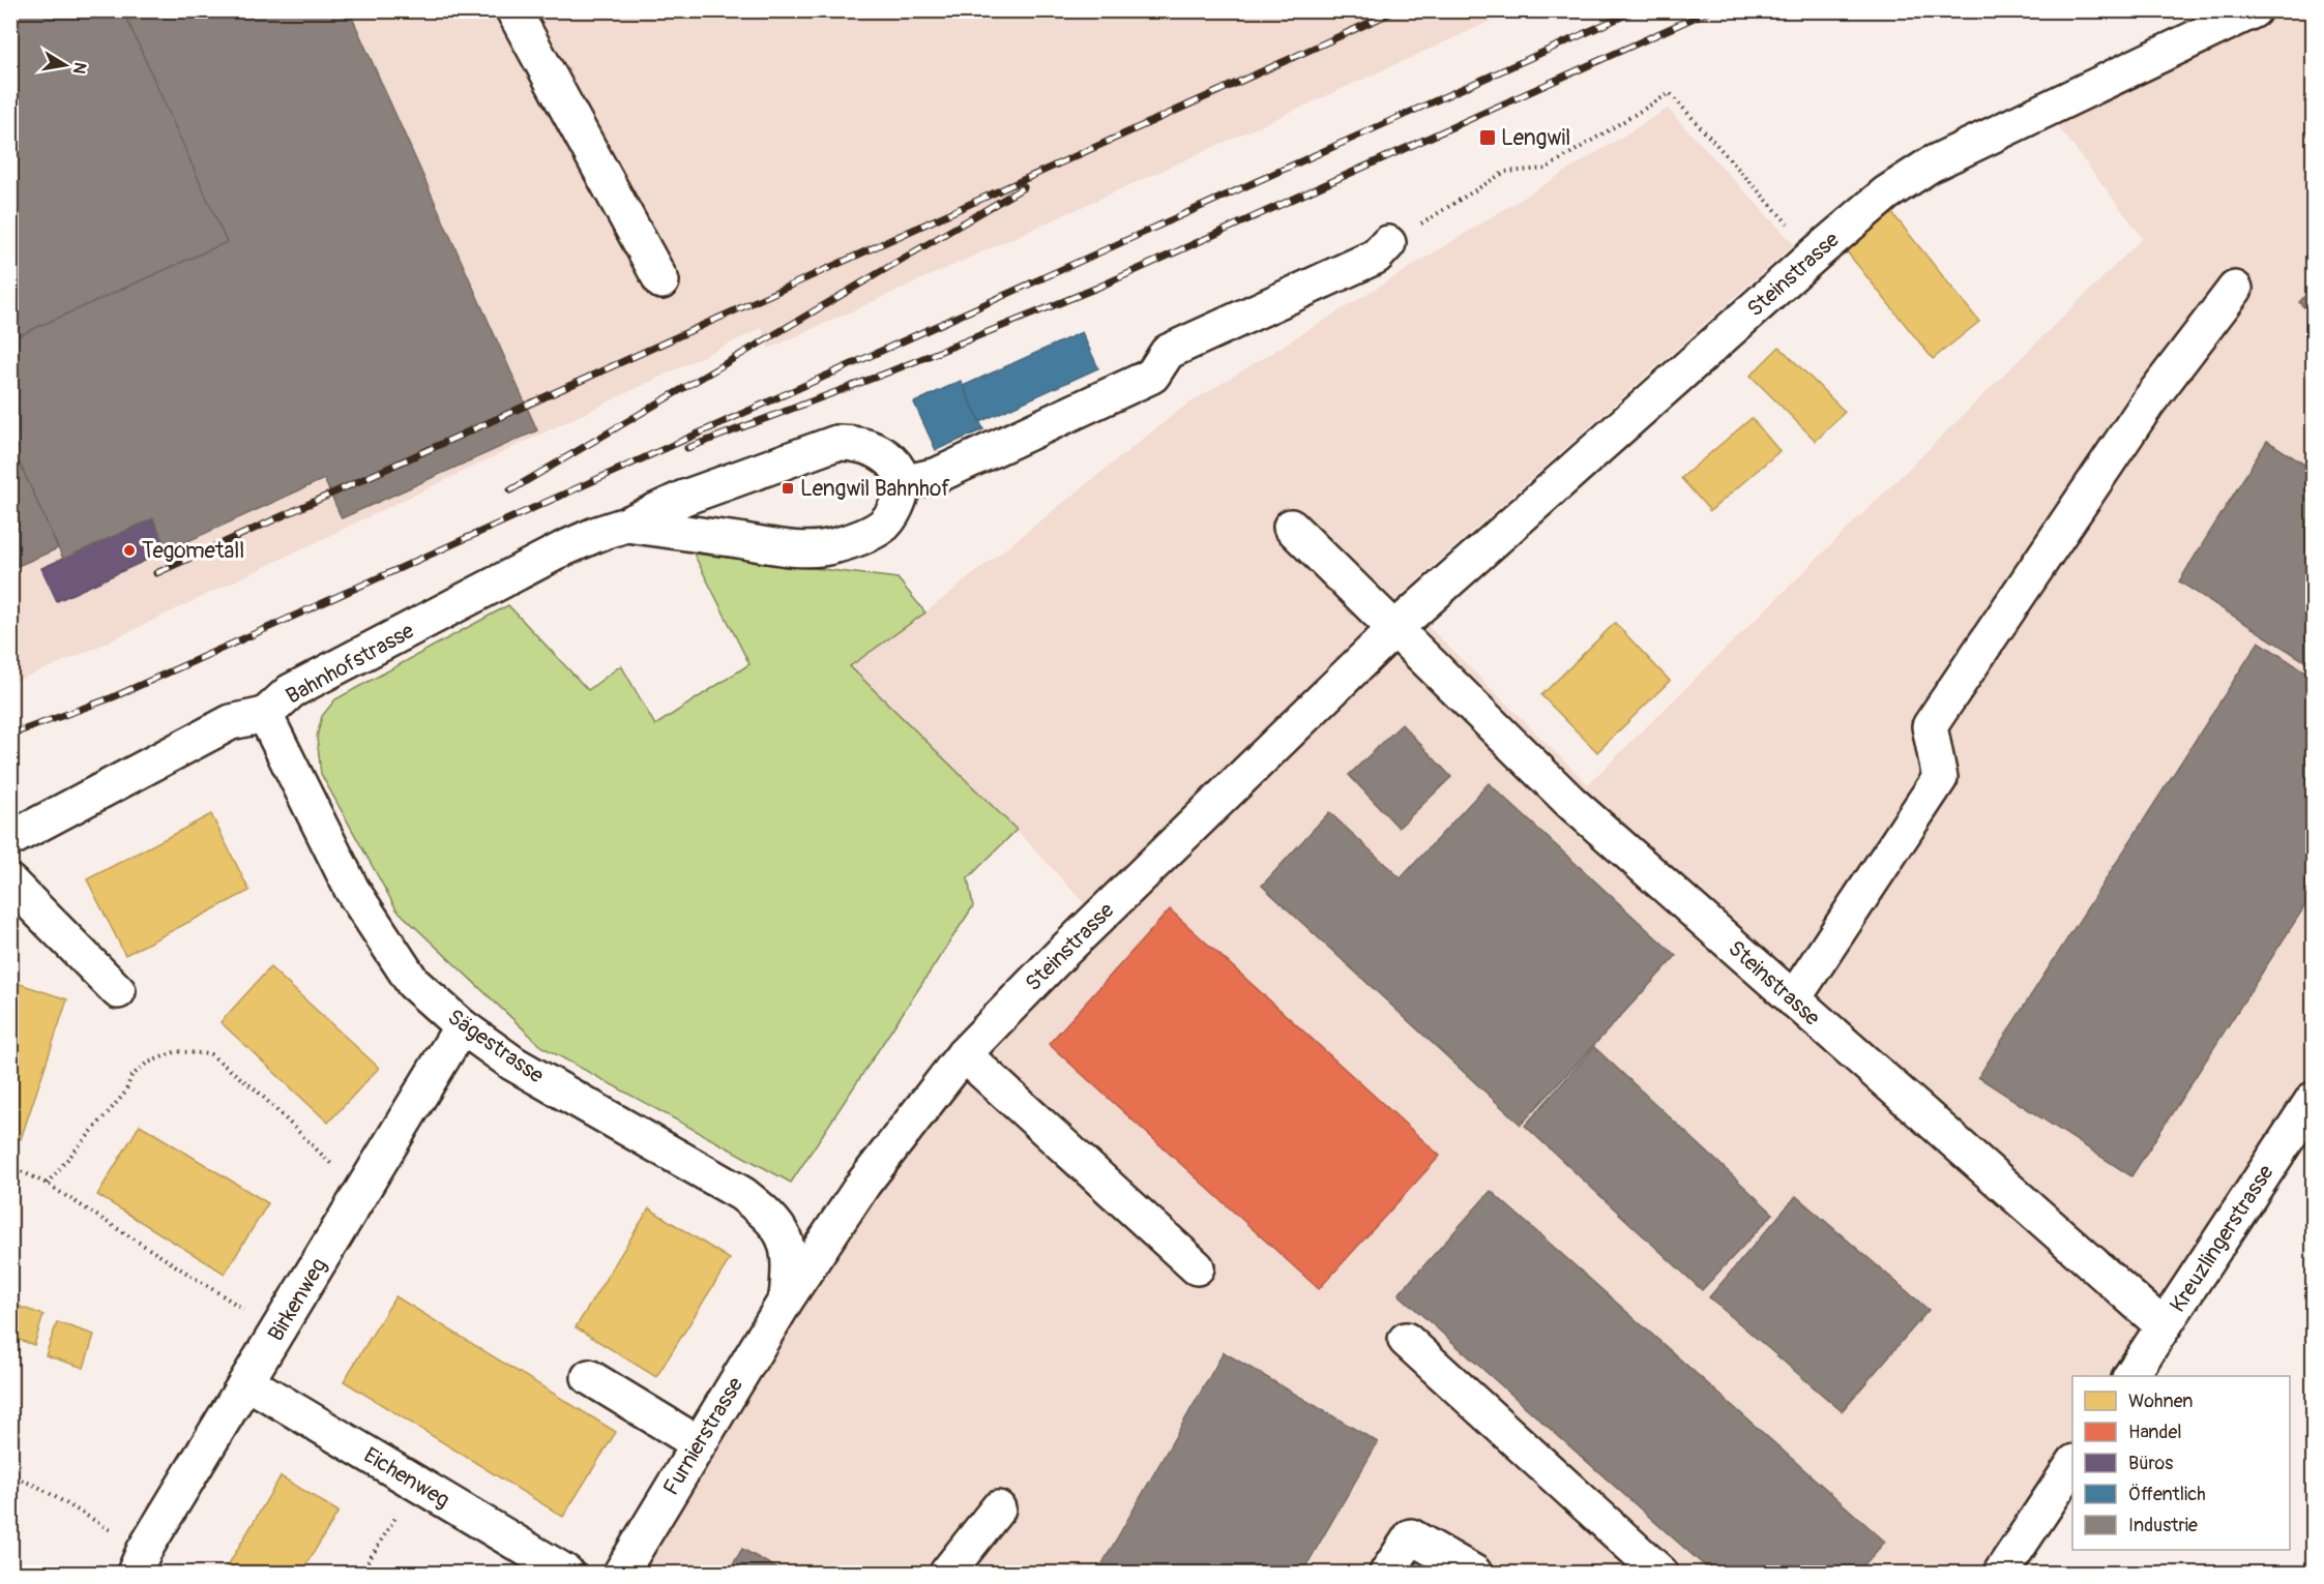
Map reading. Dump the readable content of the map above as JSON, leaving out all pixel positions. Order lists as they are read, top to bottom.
{
  "streets": {
    "street": [
      "Steinstrasse",
      "Bahnhofstrasse",
      "Sägestrasse",
      "Kreuzlingerstrasse",
      "Birkenweg",
      "Furnierstrasse",
      "Eichenweg"
    ]
  },
  "crossings": [
    ["Steinstrasse", "Sägestrasse"],
    ["Steinstrasse", "Kreuzlingerstrasse"],
    ["Steinstrasse", "Furnierstrasse"],
    ["Bahnhofstrasse", "Sägestrasse"],
    ["Sägestrasse", "Birkenweg"],
    ["Sägestrasse", "Furnierstrasse"],
    ["Birkenweg", "Eichenweg"]
  ],
  "places": {
    "transit": ["Lengwil", "Lengwil Bahnhof"],
    "other": ["Tegometall"]
  },
  "legend": [
    "Wohnen",
    "Handel",
    "Büros",
    "Öffentlich",
    "Industrie"
  ],
  "north": "right"
}
